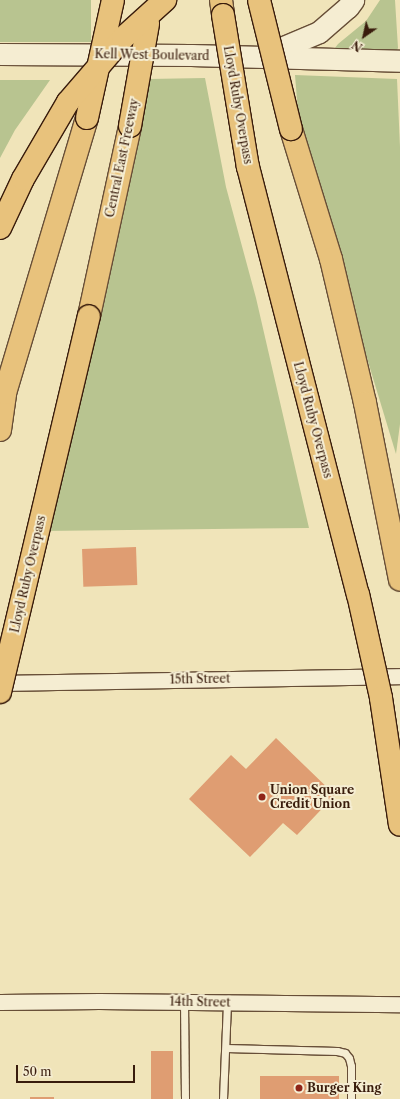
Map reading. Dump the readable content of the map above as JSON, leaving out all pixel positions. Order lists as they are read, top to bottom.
{
  "streets": {
    "highway": ["Lloyd Ruby Overpass", "Central East Freeway"],
    "main road": ["Kell West Boulevard"],
    "street": ["15th Street", "14th Street"]
  },
  "crossings": [
    ["Lloyd Ruby Overpass", "Central East Freeway"]
  ],
  "places": ["Union Square Credit Union", "Burger King"],
  "scale_bar": "50 m",
  "north": "bottom left"
}
